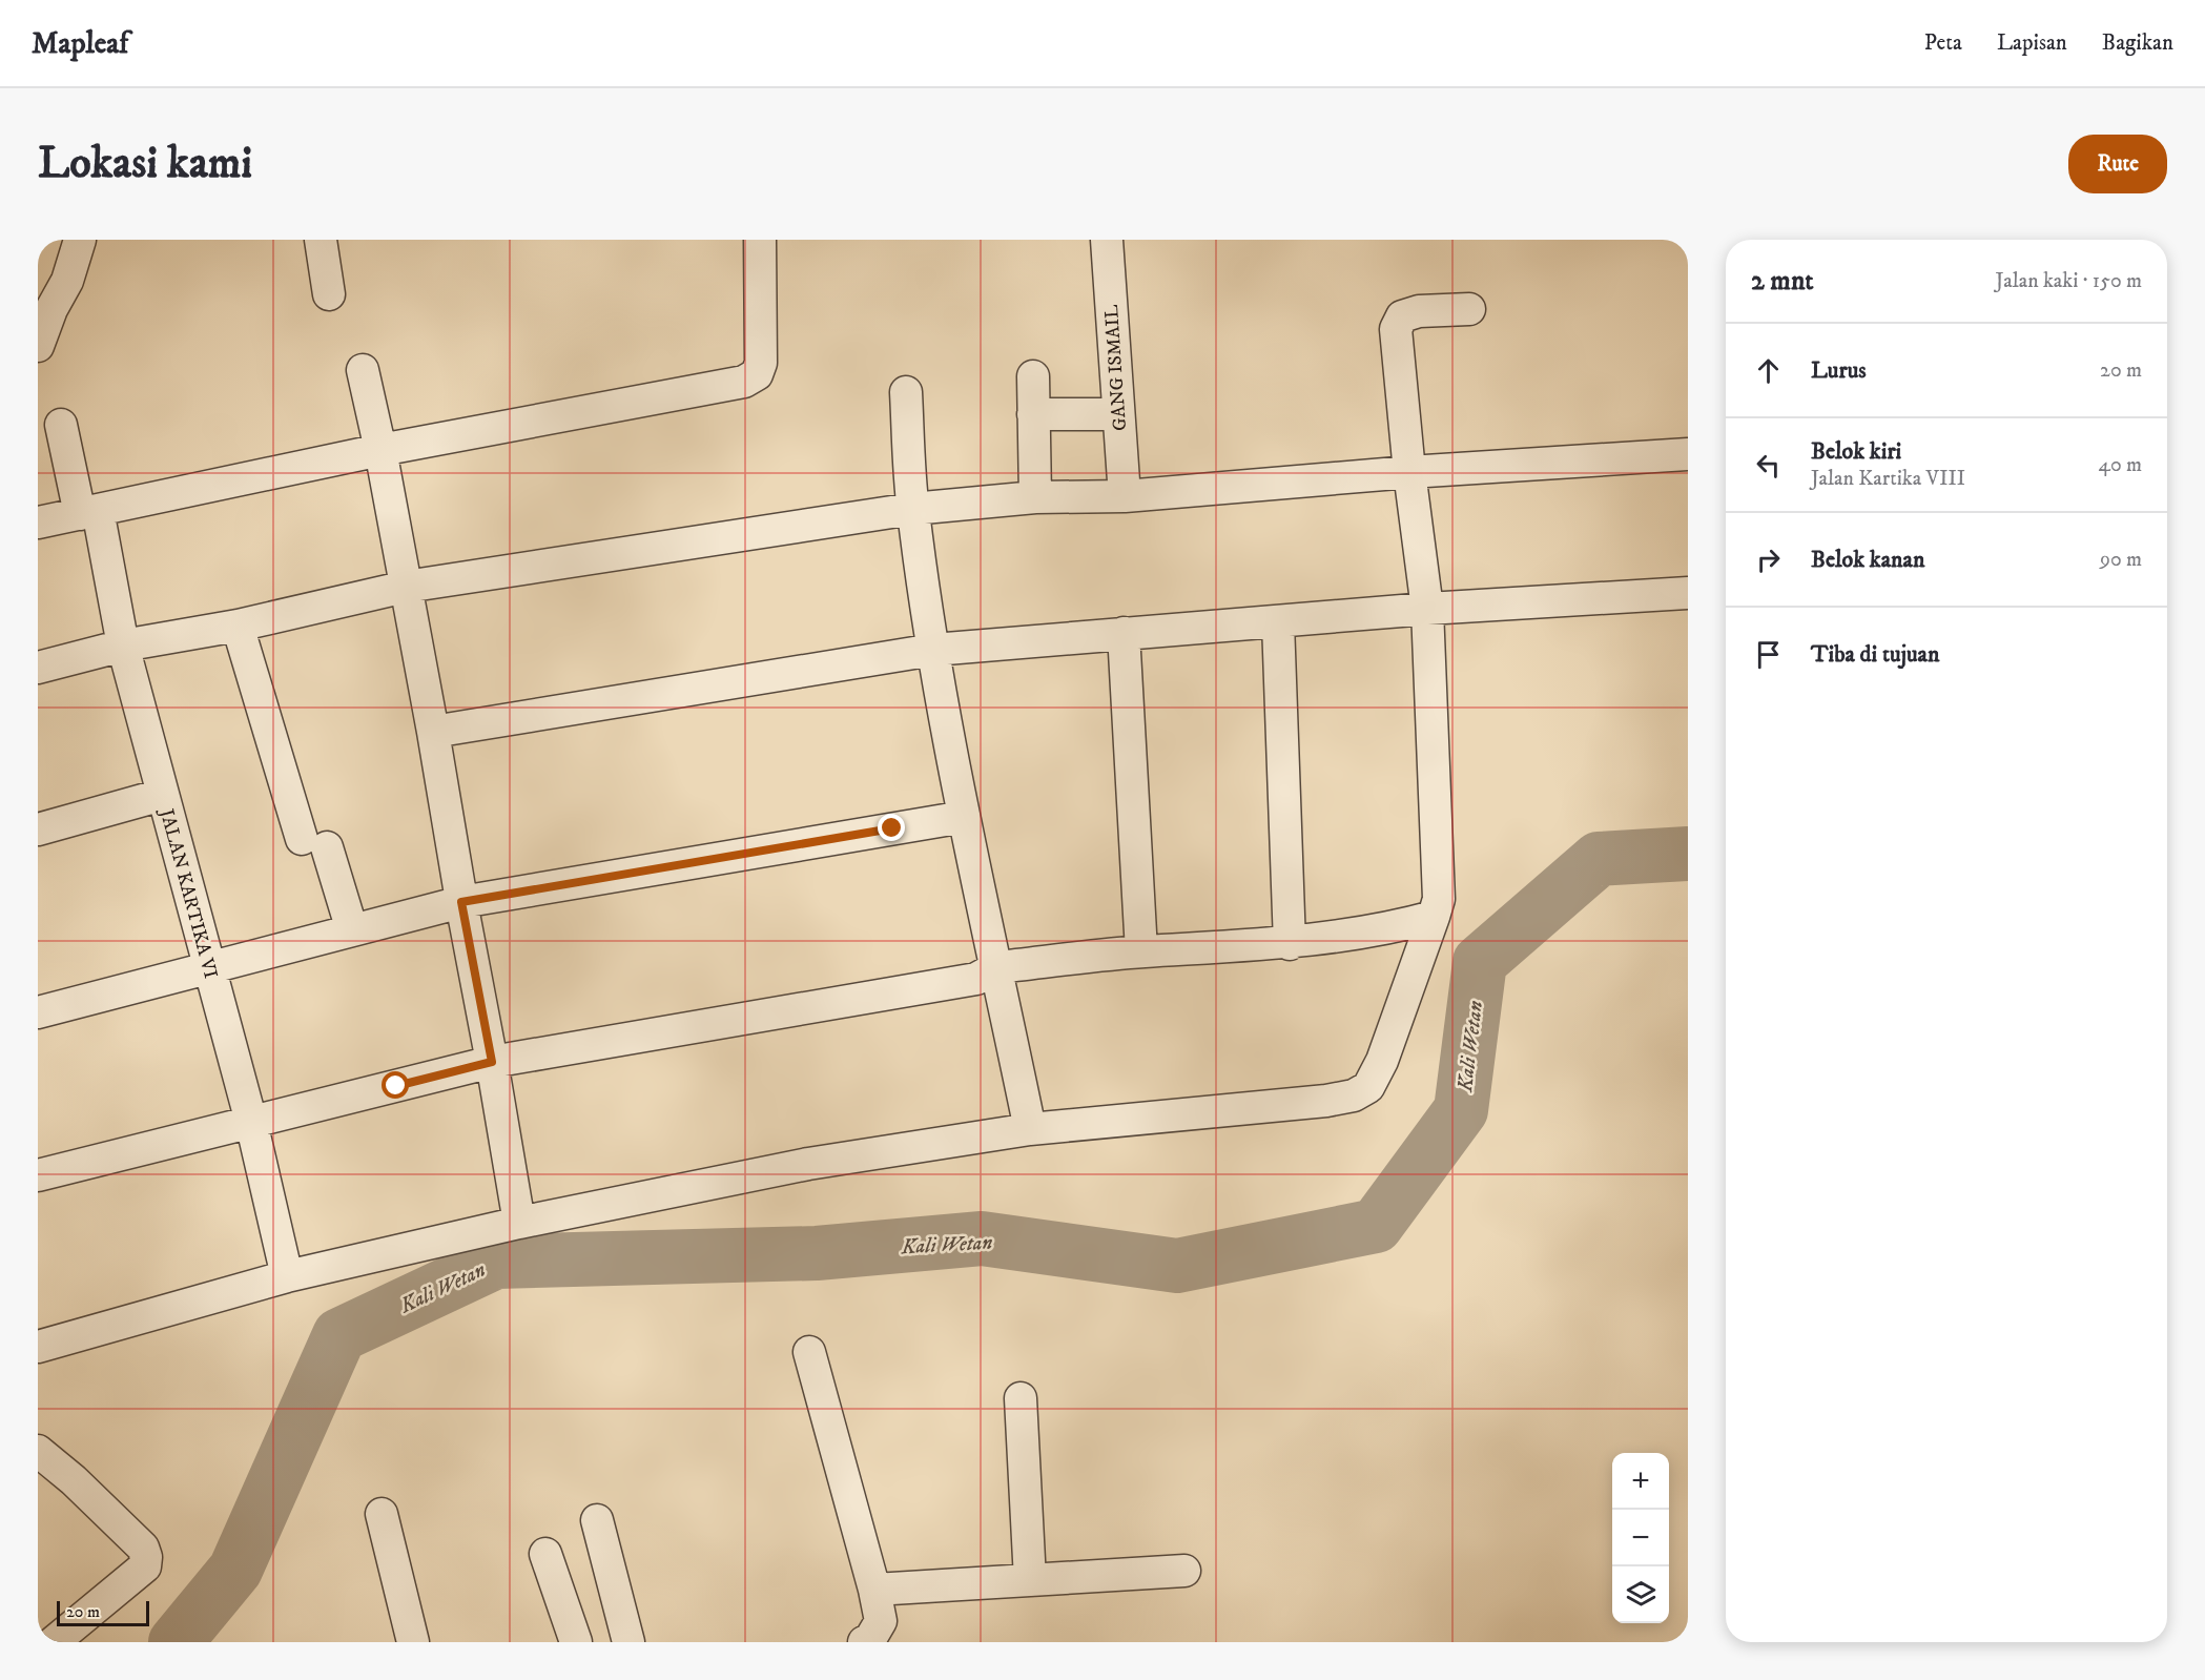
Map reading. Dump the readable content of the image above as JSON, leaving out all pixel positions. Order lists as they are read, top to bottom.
{
  "streets": {
    "street": ["GANG ISMAIL", "JALAN KARTIKA VI"]
  },
  "water": ["Kali Wetan"],
  "scale_bar": "20 m",
  "page": {
    "header": "Mapleaf",
    "nav": ["Peta", "Lapisan", "Bagikan"],
    "buttons": "Rute",
    "title": "Lokasi kami",
    "heading": ["2 mnt", "Jalan kaki · 150 m"],
    "list": [
      ["Lurus", "20 m"],
      ["Belok kiri", "Jalan Kartika VIII", "40 m"],
      ["Belok kanan", "90 m"],
      "Tiba di tujuan"
    ],
    "map_buttons": ["+", "−"],
    "scale": "20 m"
  }
}
